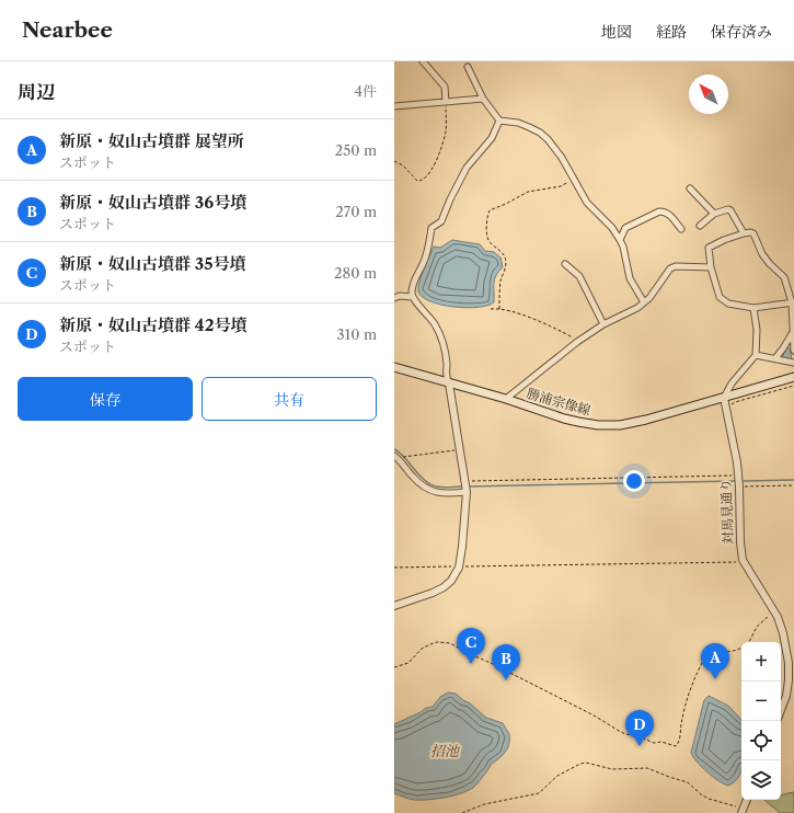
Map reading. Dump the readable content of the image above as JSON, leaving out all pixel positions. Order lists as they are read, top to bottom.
{
  "streets": {
    "main road": ["勝浦宗像線"],
    "street": ["対馬見通り"]
  },
  "crossings": [
    ["勝浦宗像線", "対馬見通り"]
  ],
  "water": ["招池"],
  "north": "top left",
  "page": {
    "header": "Nearbee",
    "nav": ["地図", "経路", "保存済み"],
    "heading": ["周辺", "4件"],
    "list": [
      {
        "mark": "A",
        "name": "新原・奴山古墳群 展望所",
        "note": "スポット",
        "value": "250 m"
      },
      {
        "mark": "B",
        "name": "新原・奴山古墳群 36号墳",
        "note": "スポット",
        "value": "270 m"
      },
      {
        "mark": "C",
        "name": "新原・奴山古墳群 35号墳",
        "note": "スポット",
        "value": "280 m"
      },
      {
        "mark": "D",
        "name": "新原・奴山古墳群 42号墳",
        "note": "スポット",
        "value": "310 m"
      }
    ],
    "buttons": ["保存", "共有"],
    "pins": [
      "C",
      "A",
      "B",
      "D"
    ],
    "map_buttons": ["+", "−"]
  }
}
